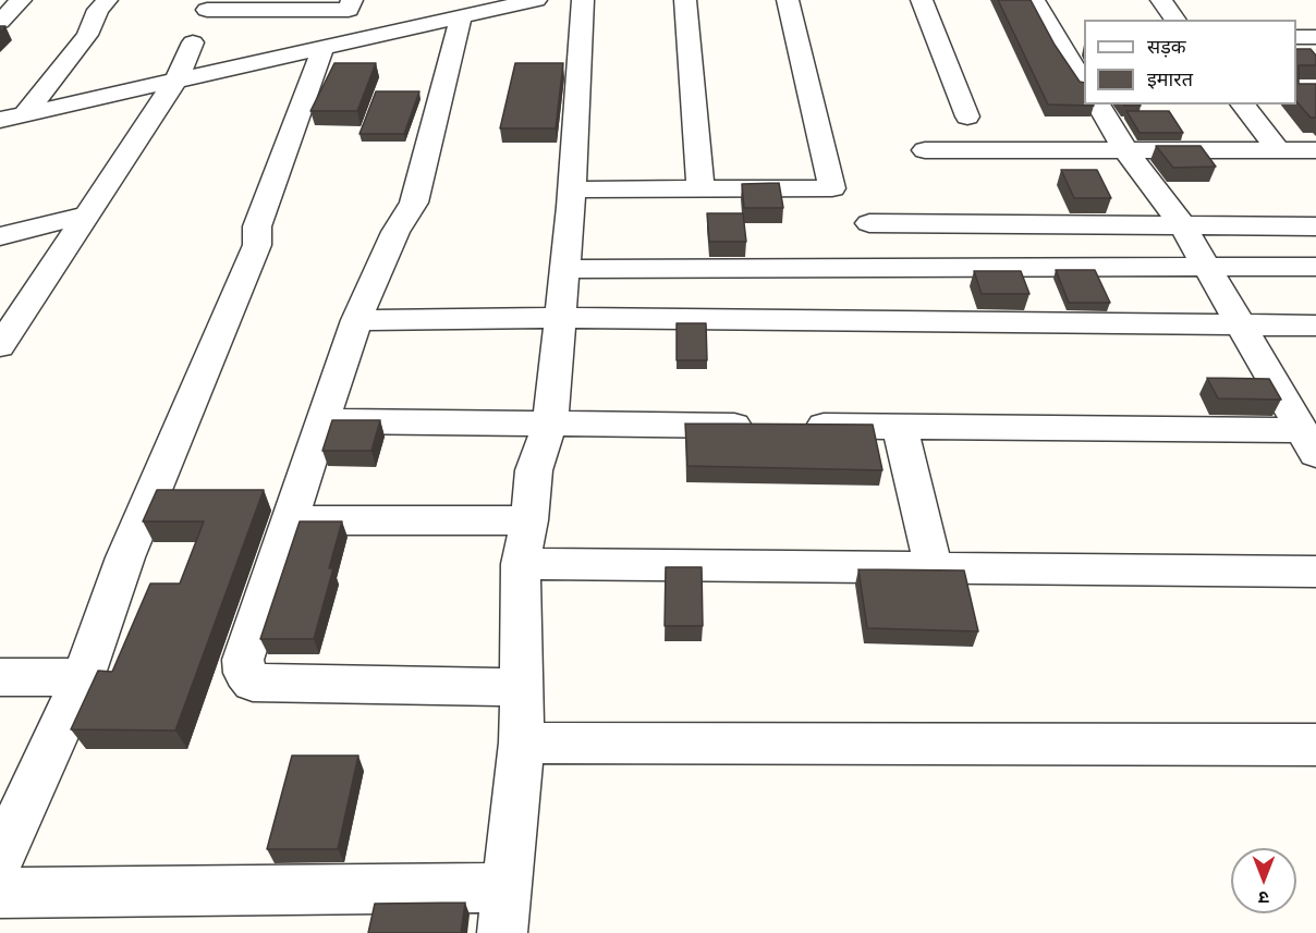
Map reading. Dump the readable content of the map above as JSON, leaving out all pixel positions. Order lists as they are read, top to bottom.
{
  "legend": ["सड़क", "इमारत"],
  "north": "bottom"
}
